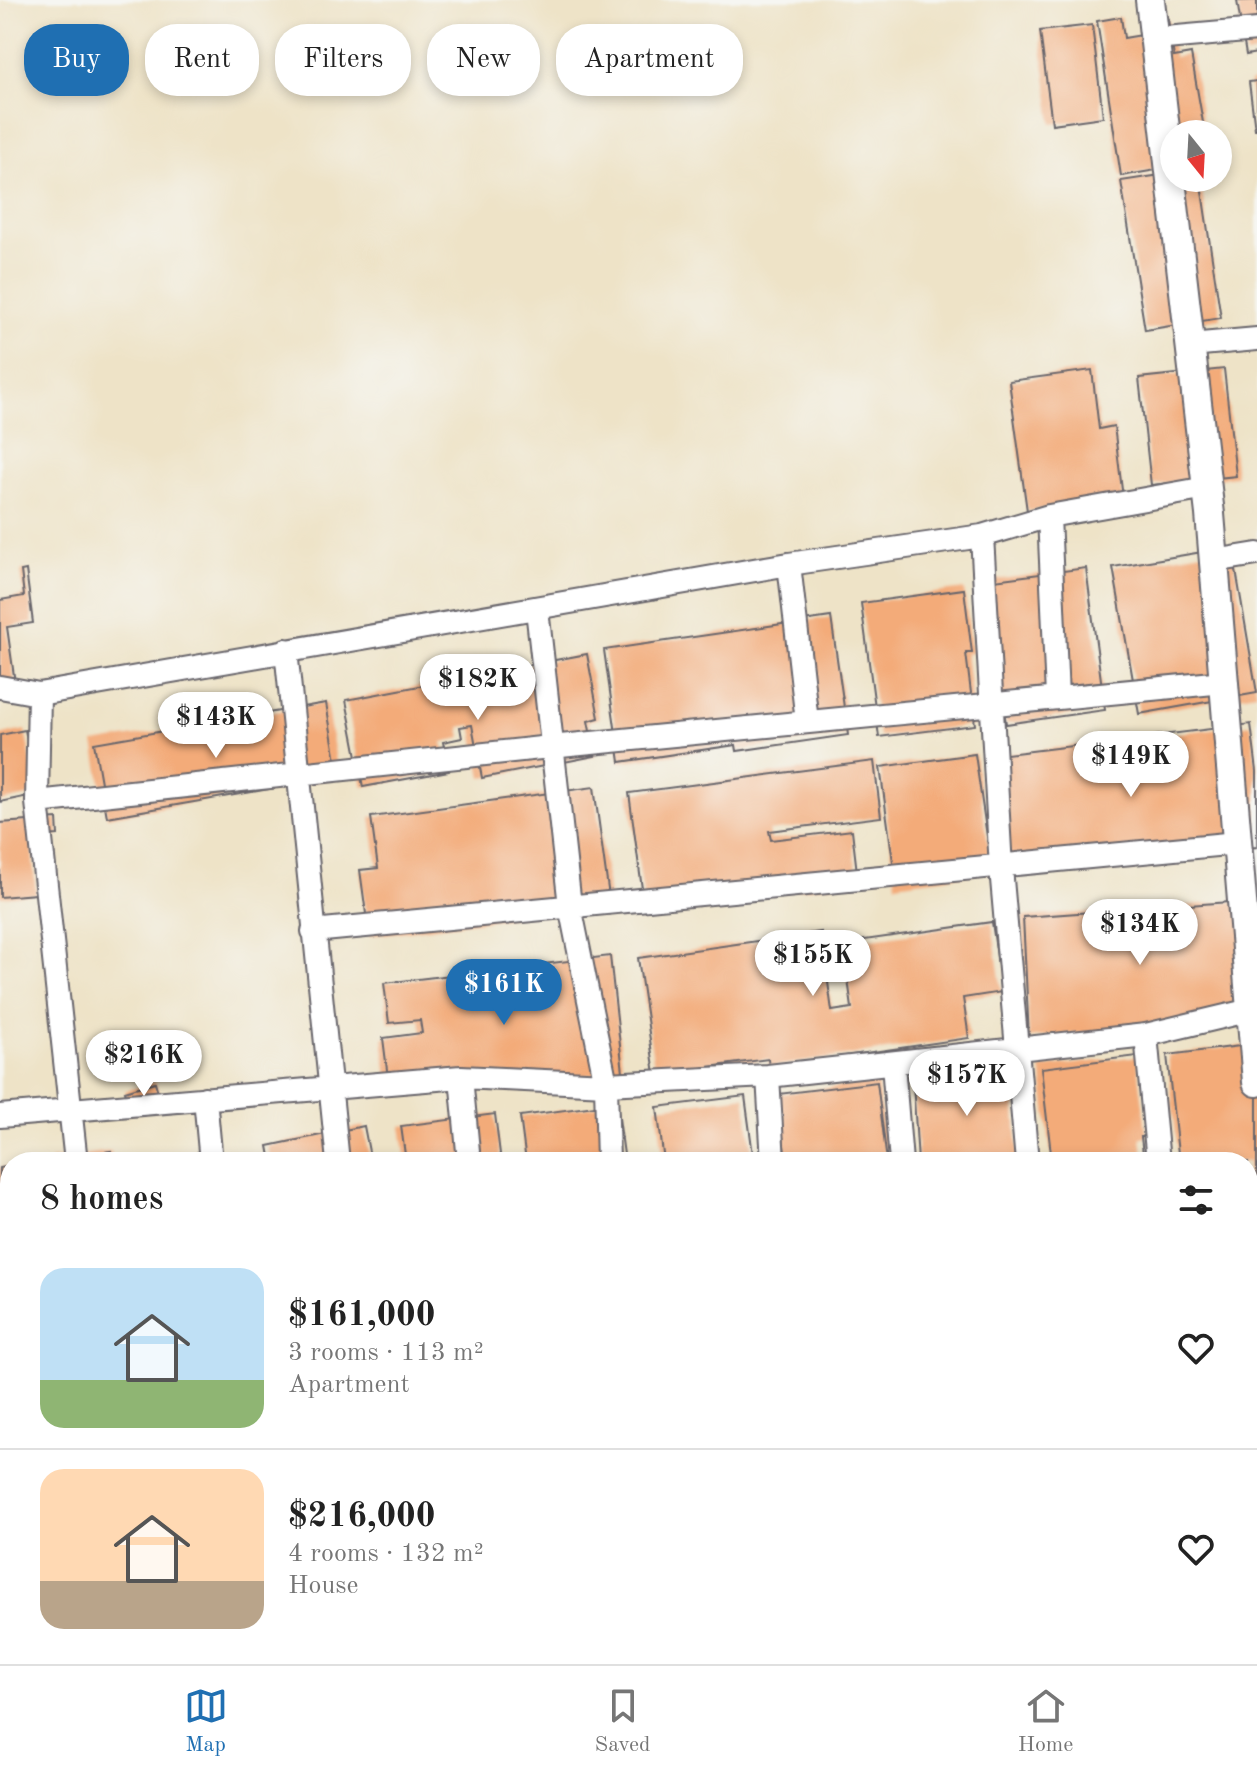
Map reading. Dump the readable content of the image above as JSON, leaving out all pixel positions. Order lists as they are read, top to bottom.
{
  "north": "bottom",
  "page": {
    "chip": [
      "Buy",
      "Rent",
      "Filters",
      "New",
      "Apartment"
    ],
    "price": [
      "$182K",
      "$143K",
      "$149K",
      "$134K",
      "$155K",
      "$161K",
      "$216K",
      "$157K"
    ],
    "heading": "8 homes",
    "list": [
      {
        "name": "$161,000",
        "note": "3 rooms · 113 m² · Apartment"
      },
      {
        "name": "$216,000",
        "note": "4 rooms · 132 m² · House"
      }
    ],
    "tabs": ["Map", "Saved", "Home"]
  }
}
